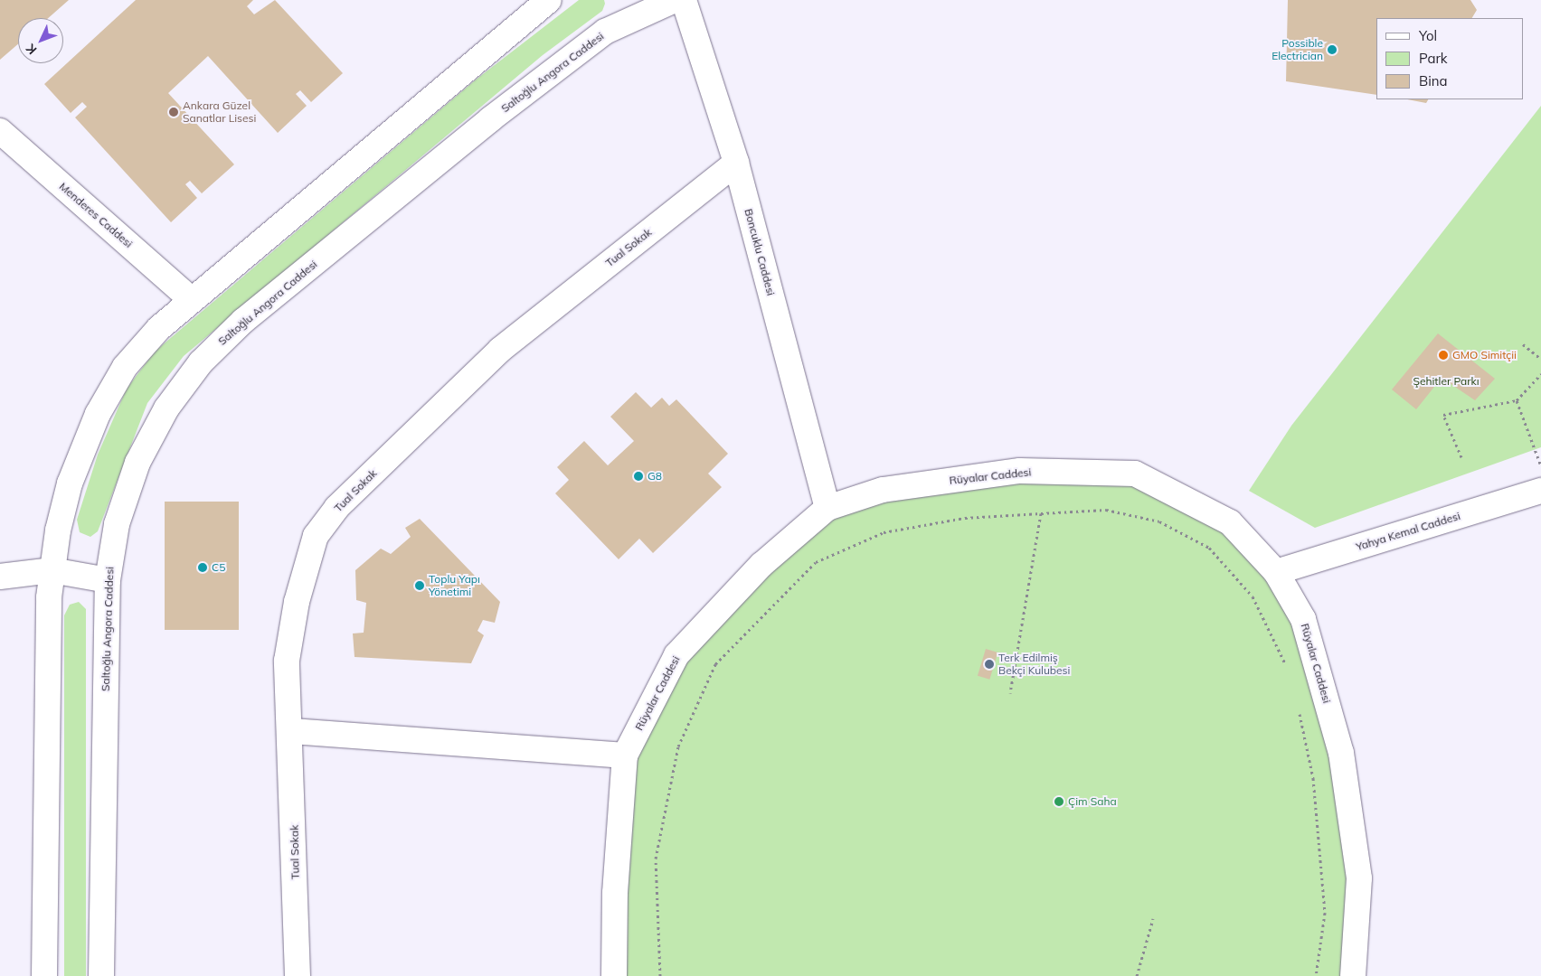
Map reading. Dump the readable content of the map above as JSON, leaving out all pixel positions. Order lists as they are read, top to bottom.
{
  "streets": {
    "street": [
      "Saltoğlu Angora Caddesi",
      "Menderes Caddesi",
      "Tual Sokak",
      "Boncuklu Caddesi",
      "Rüyalar Caddesi",
      "Yahya Kemal Caddesi"
    ]
  },
  "crossings": [
    ["Tual Sokak", "Boncuklu Caddesi"],
    ["Boncuklu Caddesi", "Rüyalar Caddesi"],
    ["Rüyalar Caddesi", "Yahya Kemal Caddesi"]
  ],
  "parks": ["Şehitler Parkı"],
  "places": [
    "Possible Electrician",
    "Ankara Güzel Sanatlar Lisesi",
    "GMO Simitçii",
    "G8",
    "C5",
    "Toplu Yapı Yönetimi",
    "Terk Edilmiş Bekçi Kulubesi",
    "Çim Saha"
  ],
  "legend": ["Yol", "Park", "Bina"],
  "north": "bottom left"
}
